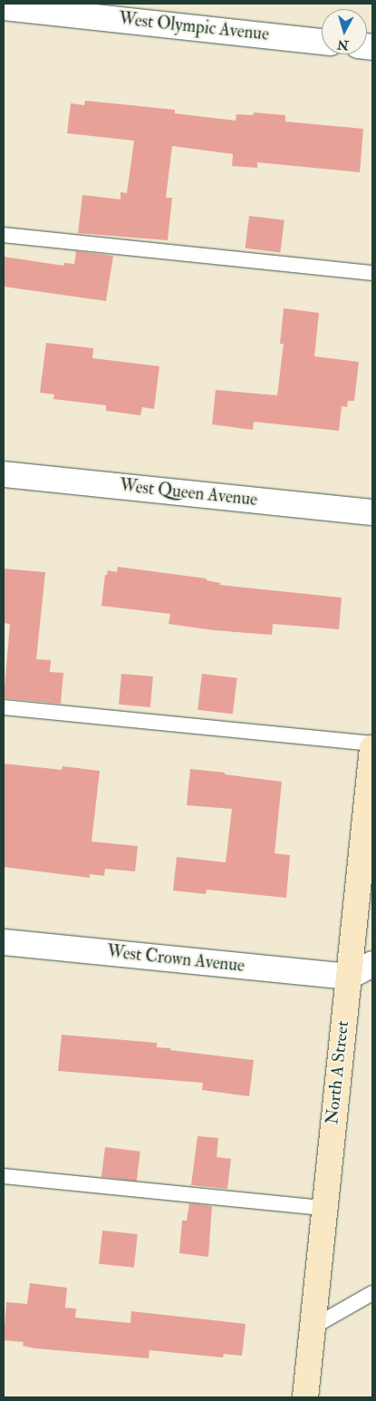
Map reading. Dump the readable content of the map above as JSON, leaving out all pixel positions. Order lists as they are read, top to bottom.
{
  "streets": {
    "street": [
      "West Olympic Avenue",
      "West Queen Avenue",
      "West Crown Avenue",
      "North A Street"
    ]
  },
  "crossings": [
    ["West Crown Avenue", "North A Street"]
  ],
  "north": "bottom"
}
